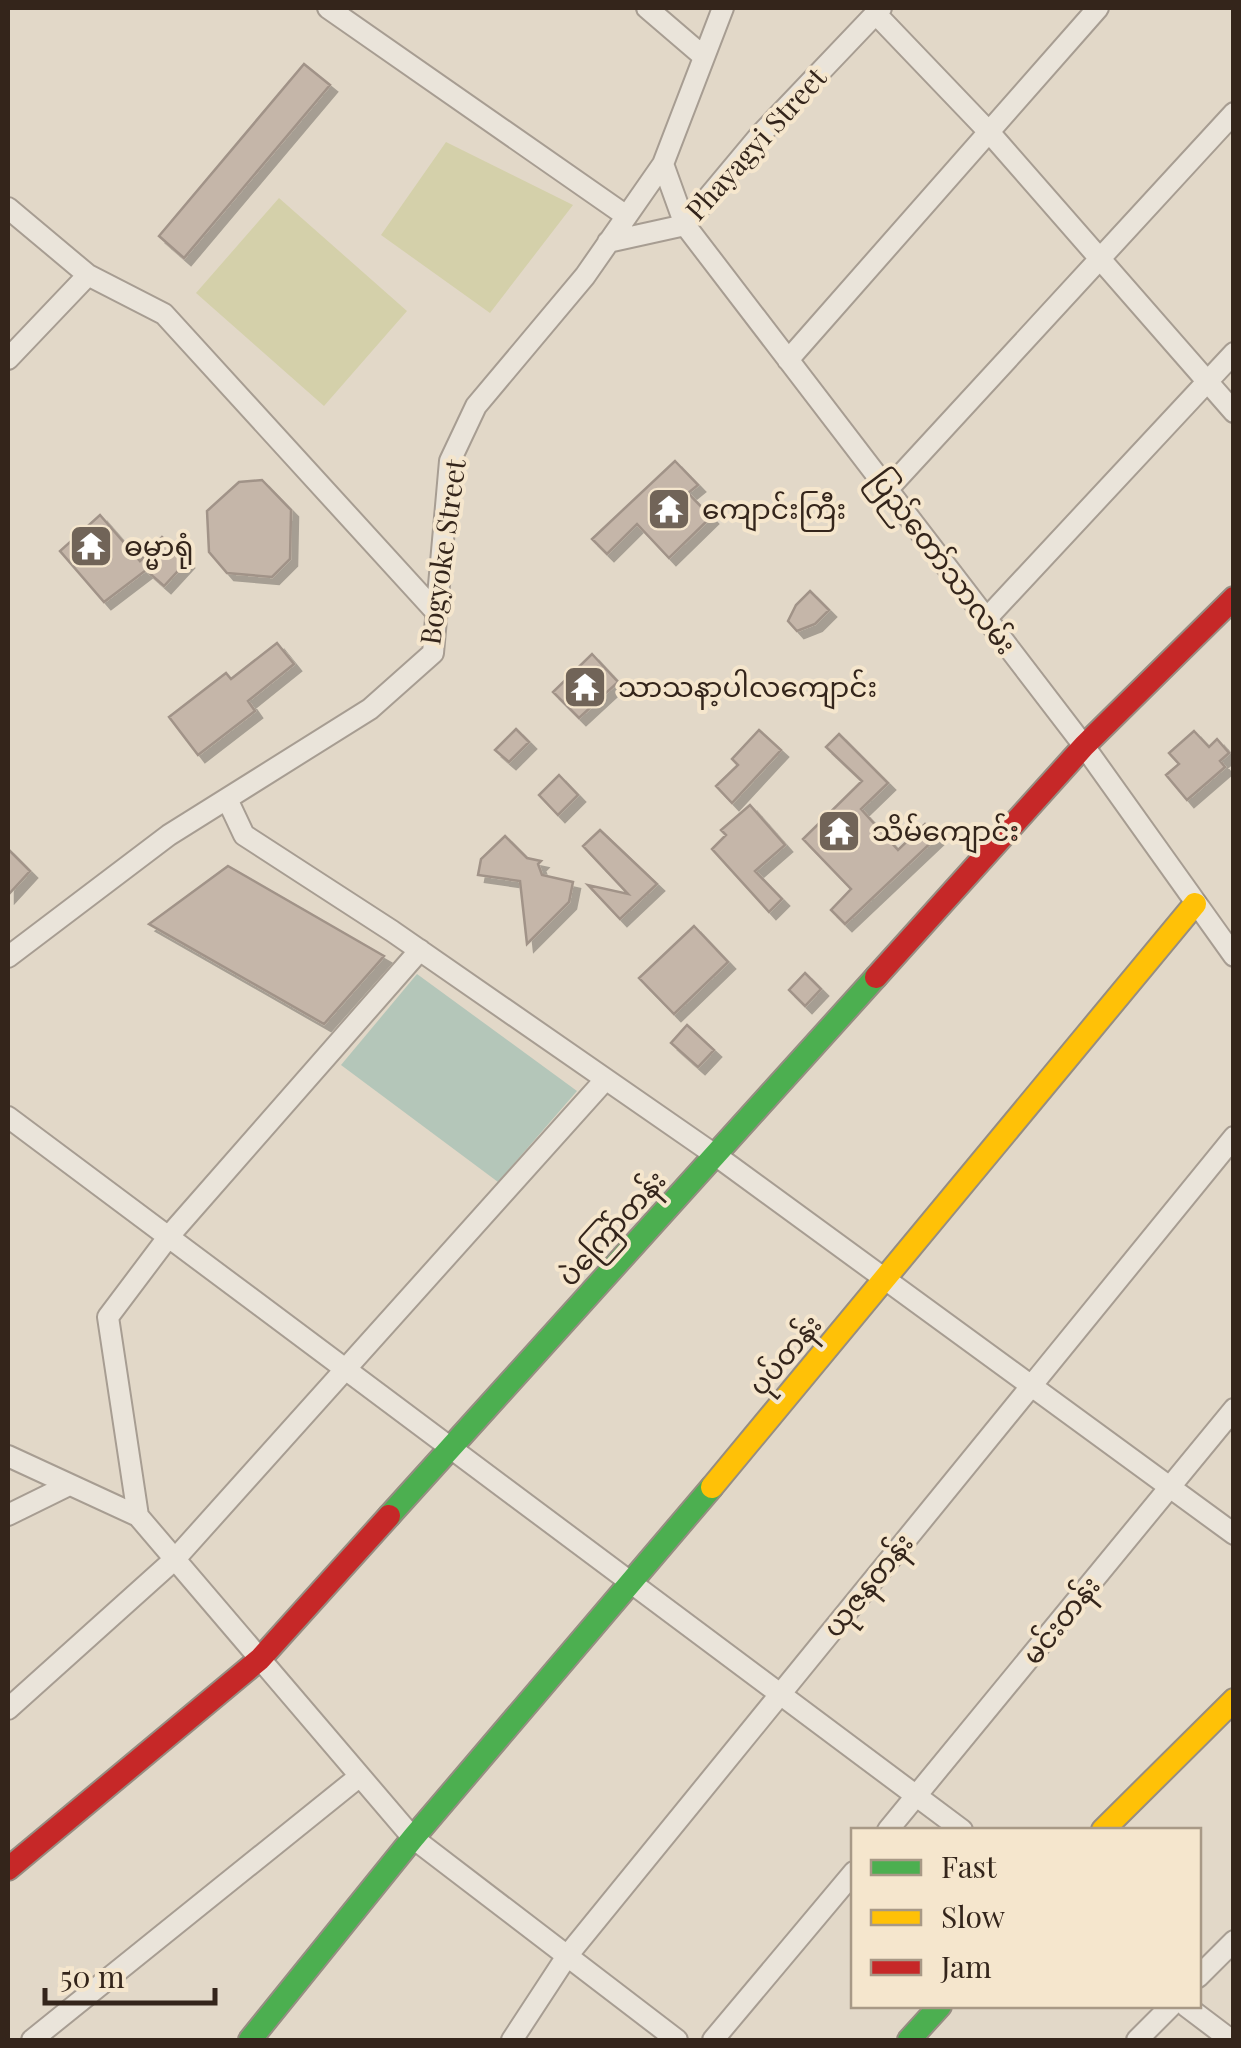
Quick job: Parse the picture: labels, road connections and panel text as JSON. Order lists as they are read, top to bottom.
{
  "streets": {
    "street": [
      "Phayagyi Street",
      "Bogyoke Street",
      "ပြည်တော်သာလမ်း",
      "ပဲကြော်တန်း",
      "ပုပ်တန်း",
      "ယုဇနတန်း",
      "မင်းတန်း"
    ]
  },
  "crossings": [
    ["Phayagyi Street", "Bogyoke Street"],
    ["Phayagyi Street", "ပြည်တော်သာလမ်း"],
    ["Bogyoke Street", "ပြည်တော်သာလမ်း"],
    ["ပြည်တော်သာလမ်း", "ပဲကြော်တန်း"],
    ["ပြည်တော်သာလမ်း", "ပုပ်တန်း"]
  ],
  "places": {
    "temple": [
      "ကျောင်းကြီး",
      "ဓမ္မာရုံ",
      "သာသနာ့ပါလကျောင်း",
      "သိမ်ကျောင်း"
    ]
  },
  "legend": ["Fast", "Slow", "Jam"],
  "scale_bar": "50 m"
}
